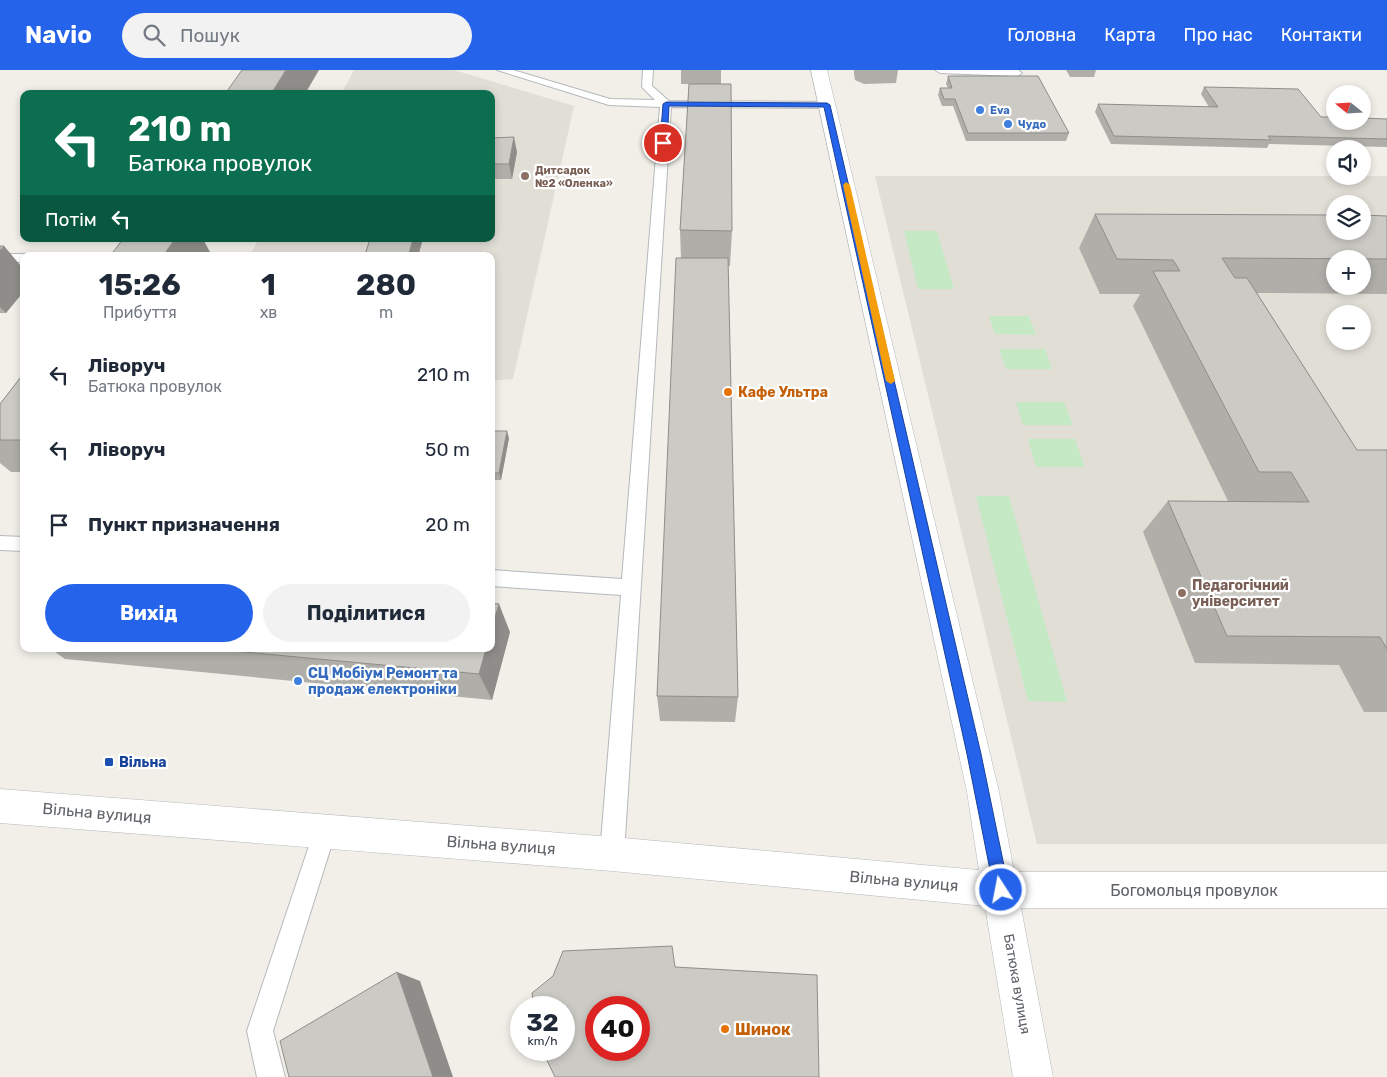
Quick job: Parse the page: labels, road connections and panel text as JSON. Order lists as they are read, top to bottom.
{
  "streets": {
    "street": ["Вільна вулиця", "Богомольця провулок", "Батюка вулиця"]
  },
  "crossings": [
    ["Вільна вулиця", "Богомольця провулок"],
    ["Вільна вулиця", "Батюка вулиця"],
    ["Богомольця провулок", "Батюка вулиця"]
  ],
  "places": {
    "other": [
      "Eva",
      "Чудо",
      "Дитсадок №2 «Оленка»",
      "Кафе Ультра",
      "Педагогічний університет",
      "СЦ Мобіум Ремонт та продаж електроніки",
      "Шинок"
    ],
    "transit": ["Вільна"]
  },
  "north": "left",
  "page": {
    "header": "Navio",
    "search": "Пошук",
    "nav": [
      "Головна",
      "Карта",
      "Про нас",
      "Контакти"
    ],
    "map_buttons": ["+", "−"],
    "turn": ["210 m", "Батюка провулок"],
    "then": "Потім",
    "eta": [
      "15:26",
      "Прибуття",
      "1",
      "хв",
      "280",
      "m"
    ],
    "list": [
      {
        "name": "Ліворуч",
        "note": "Батюка провулок",
        "value": "210 m"
      },
      {
        "name": "Ліворуч",
        "value": "50 m"
      },
      {
        "name": "Пункт призначення",
        "value": "20 m"
      }
    ],
    "buttons": ["Вихід", "Поділитися"],
    "speed": "32 km/h",
    "limit": "40"
  }
}
